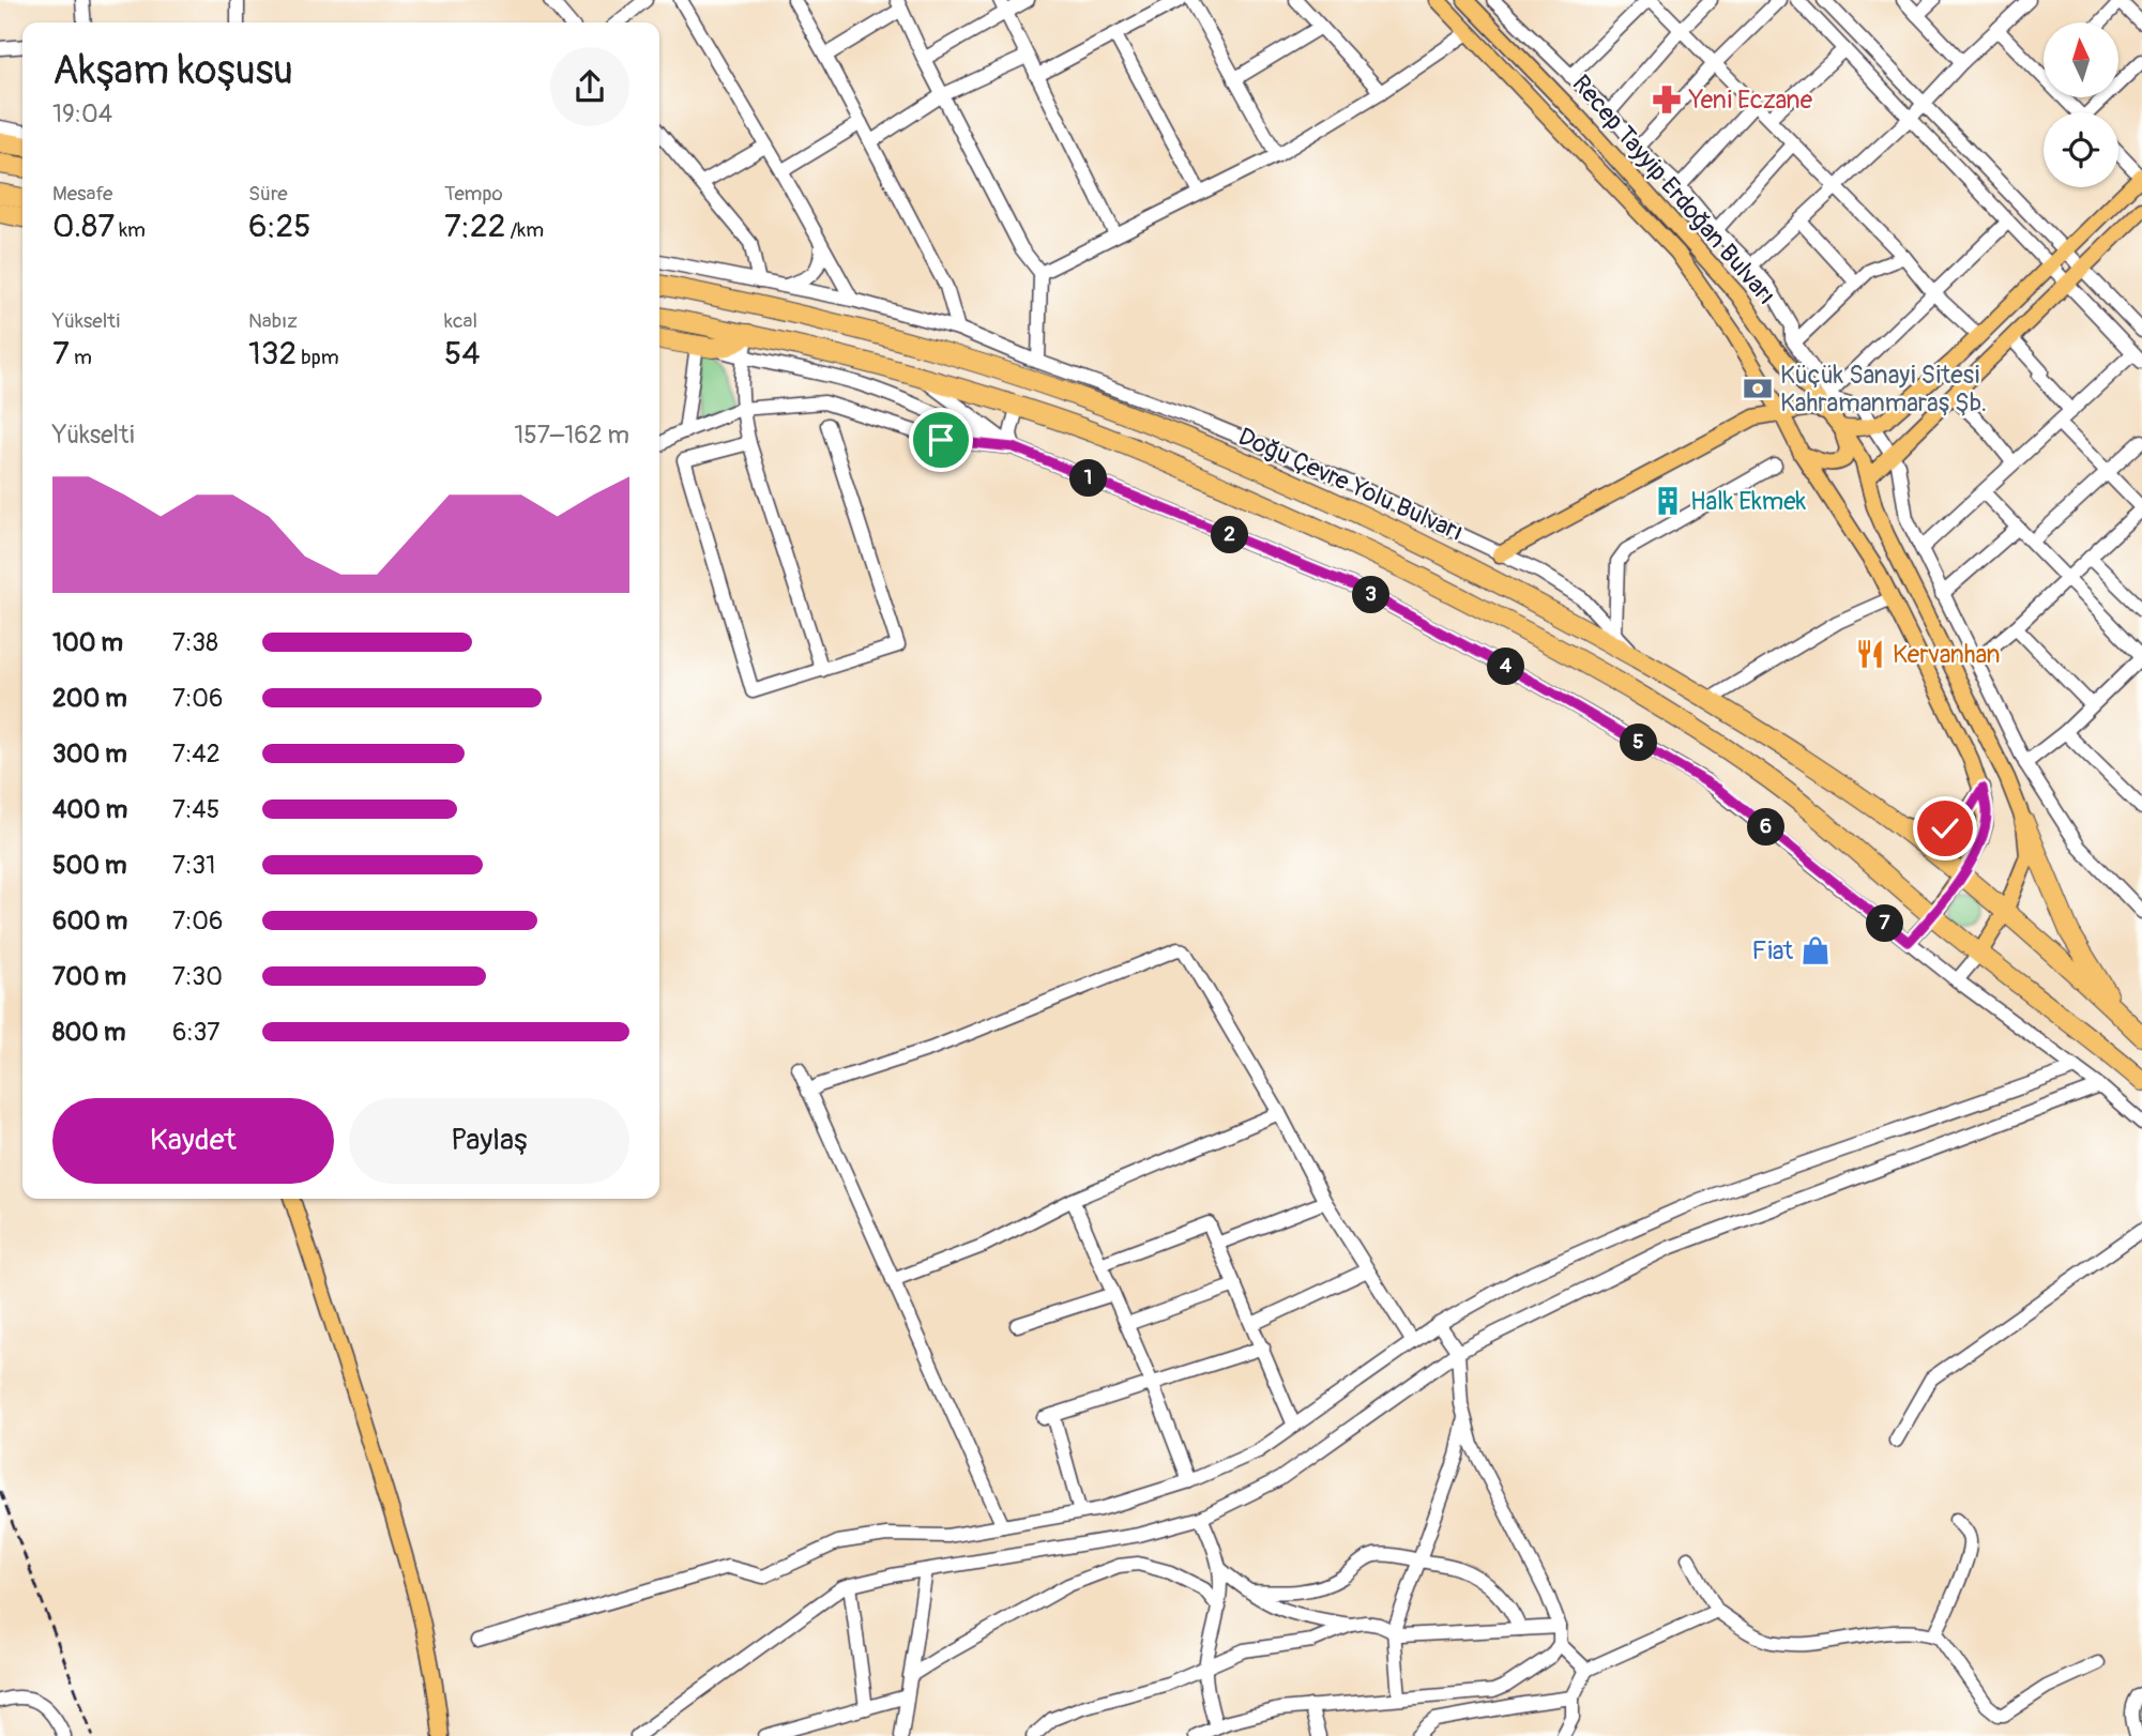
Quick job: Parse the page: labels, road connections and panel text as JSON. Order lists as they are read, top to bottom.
{
  "streets": {
    "highway": ["Doğu Çevre Yolu Bulvarı"],
    "main road": ["Recep Tayyip Erdoğan Bulvarı"]
  },
  "crossings": [
    ["Recep Tayyip Erdoğan Bulvarı", "Doğu Çevre Yolu Bulvarı"]
  ],
  "places": {
    "pharmacy": ["Yeni Eczane"],
    "bank": ["Küçük Sanayi Sitesi Kahramanmaraş Şb."],
    "building": ["Halk Ekmek"],
    "restaurant": ["Kervanhan"],
    "shop": ["Fiat"]
  },
  "north": "top",
  "page": {
    "heading": ["Akşam koşusu", "19:04"],
    "stats": [
      ["Mesafe", "0.87 km"],
      ["Süre", "6:25"],
      ["Tempo", "7:22 /km"],
      ["Yükselti", "7 m"],
      ["Nabız", "132 bpm"],
      ["kcal", "54"]
    ],
    "chart": ["Yükselti", "157–162 m"],
    "pins": [
      "1",
      "2",
      "3",
      "4",
      "5",
      "6",
      "7"
    ],
    "list": [
      {
        "name": "100 m",
        "note": "7:38"
      },
      {
        "name": "200 m",
        "note": "7:06"
      },
      {
        "name": "300 m",
        "note": "7:42"
      },
      {
        "name": "400 m",
        "note": "7:45"
      },
      {
        "name": "500 m",
        "note": "7:31"
      },
      {
        "name": "600 m",
        "note": "7:06"
      },
      {
        "name": "700 m",
        "note": "7:30"
      },
      {
        "name": "800 m",
        "note": "6:37"
      }
    ],
    "buttons": ["Kaydet", "Paylaş"]
  }
}
